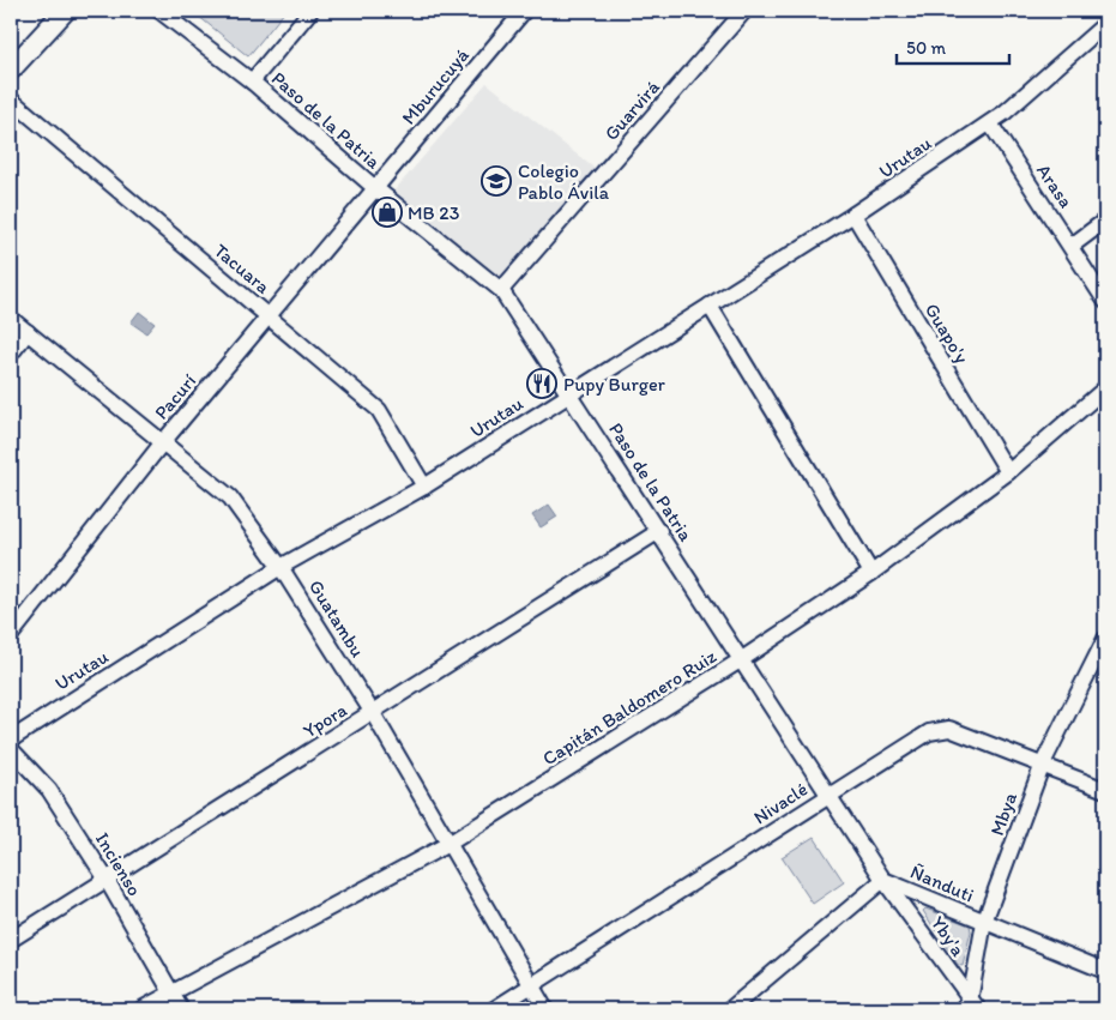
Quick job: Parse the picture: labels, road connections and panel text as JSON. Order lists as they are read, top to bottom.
{
  "streets": {
    "street": [
      "Mburucuyá",
      "Guarvirá",
      "Paso de la Patria",
      "Urutau",
      "Arasa",
      "Tacuara",
      "Guapo'y",
      "Pacurí",
      "Guatambu",
      "Capitán Baldomero Ruiz",
      "Ypora",
      "Nivaclé",
      "Mbya",
      "Incienso",
      "Ñanduti",
      "Yby'a"
    ]
  },
  "crossings": [
    ["Mburucuyá", "Paso de la Patria"],
    ["Mburucuyá", "Pacurí"],
    ["Guarvirá", "Paso de la Patria"],
    ["Paso de la Patria", "Urutau"],
    ["Paso de la Patria", "Pacurí"],
    ["Paso de la Patria", "Capitán Baldomero Ruiz"],
    ["Paso de la Patria", "Ypora"],
    ["Paso de la Patria", "Nivaclé"],
    ["Paso de la Patria", "Yby'a"],
    ["Urutau", "Arasa"],
    ["Urutau", "Tacuara"],
    ["Urutau", "Guapo'y"],
    ["Urutau", "Guatambu"],
    ["Tacuara", "Pacurí"],
    ["Guapo'y", "Capitán Baldomero Ruiz"],
    ["Pacurí", "Guatambu"],
    ["Guatambu", "Capitán Baldomero Ruiz"],
    ["Guatambu", "Ypora"],
    ["Guatambu", "Nivaclé"],
    ["Capitán Baldomero Ruiz", "Incienso"],
    ["Ypora", "Incienso"],
    ["Nivaclé", "Mbya"],
    ["Nivaclé", "Yby'a"],
    ["Mbya", "Ñanduti"],
    ["Mbya", "Yby'a"],
    ["Ñanduti", "Yby'a"]
  ],
  "places": {
    "school or university": ["Colegio Pablo Ávila"],
    "shop": ["MB 23"],
    "restaurant": ["Pupy Burger"]
  },
  "scale_bar": "50 m"
}
